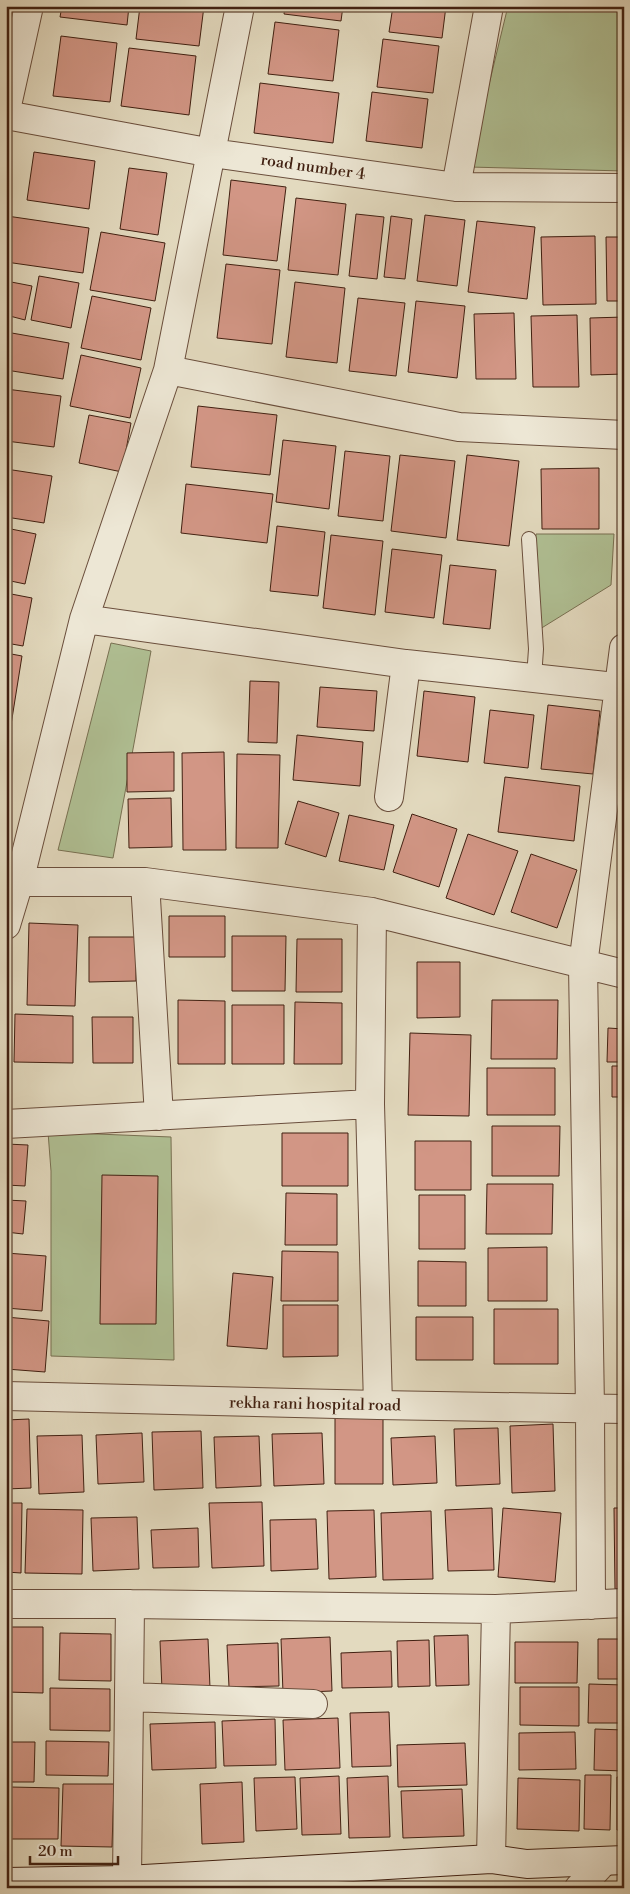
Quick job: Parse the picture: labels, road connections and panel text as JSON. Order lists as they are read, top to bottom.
{
  "streets": {
    "street": ["road number 4", "rekha rani hospital road"]
  },
  "scale_bar": "20 m"
}
